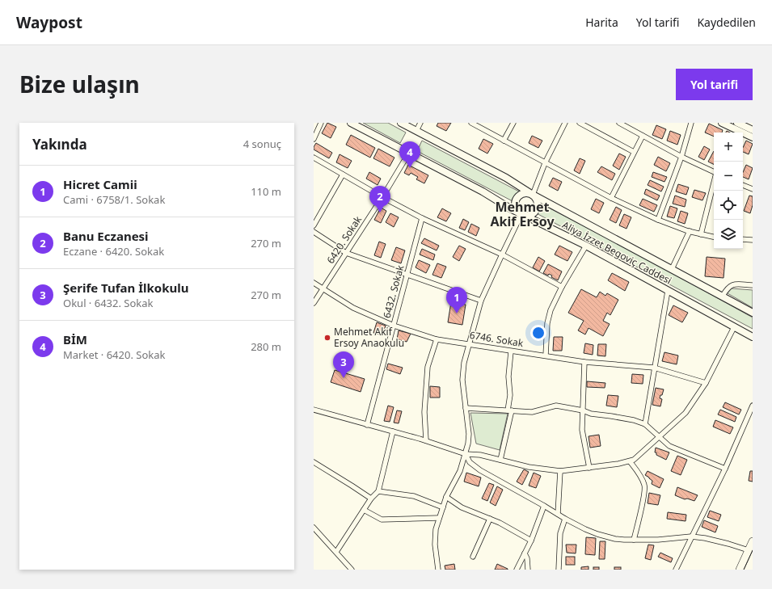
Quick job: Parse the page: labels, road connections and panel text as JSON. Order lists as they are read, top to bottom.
{
  "streets": {
    "main road": ["Aliya İzzet Begoviç Caddesi"],
    "street": ["6420. Sokak", "6432. Sokak", "6746. Sokak"]
  },
  "crossings": [
    ["6420. Sokak", "Aliya İzzet Begoviç Caddesi"],
    ["6420. Sokak", "6746. Sokak"],
    ["6432. Sokak", "6746. Sokak"]
  ],
  "districts": ["Mehmet Akif Ersoy"],
  "places": ["Mehmet Akif Ersoy Anaokulu"],
  "page": {
    "header": "Waypost",
    "nav": ["Harita", "Yol tarifi", "Kaydedilen"],
    "title": "Bize ulaşın",
    "buttons": "Yol tarifi",
    "heading": ["Yakında", "4 sonuç"],
    "map_buttons": ["+", "−"],
    "pins": [
      "4",
      "2",
      "1",
      "3"
    ],
    "list": [
      {
        "mark": "1",
        "name": "Hicret Camii",
        "note": "Cami · 6758/1. Sokak",
        "value": "110 m"
      },
      {
        "mark": "2",
        "name": "Banu Eczanesi",
        "note": "Eczane · 6420. Sokak",
        "value": "270 m"
      },
      {
        "mark": "3",
        "name": "Şerife Tufan İlkokulu",
        "note": "Okul · 6432. Sokak",
        "value": "270 m"
      },
      {
        "mark": "4",
        "name": "BİM",
        "note": "Market · 6420. Sokak",
        "value": "280 m"
      }
    ]
  }
}
